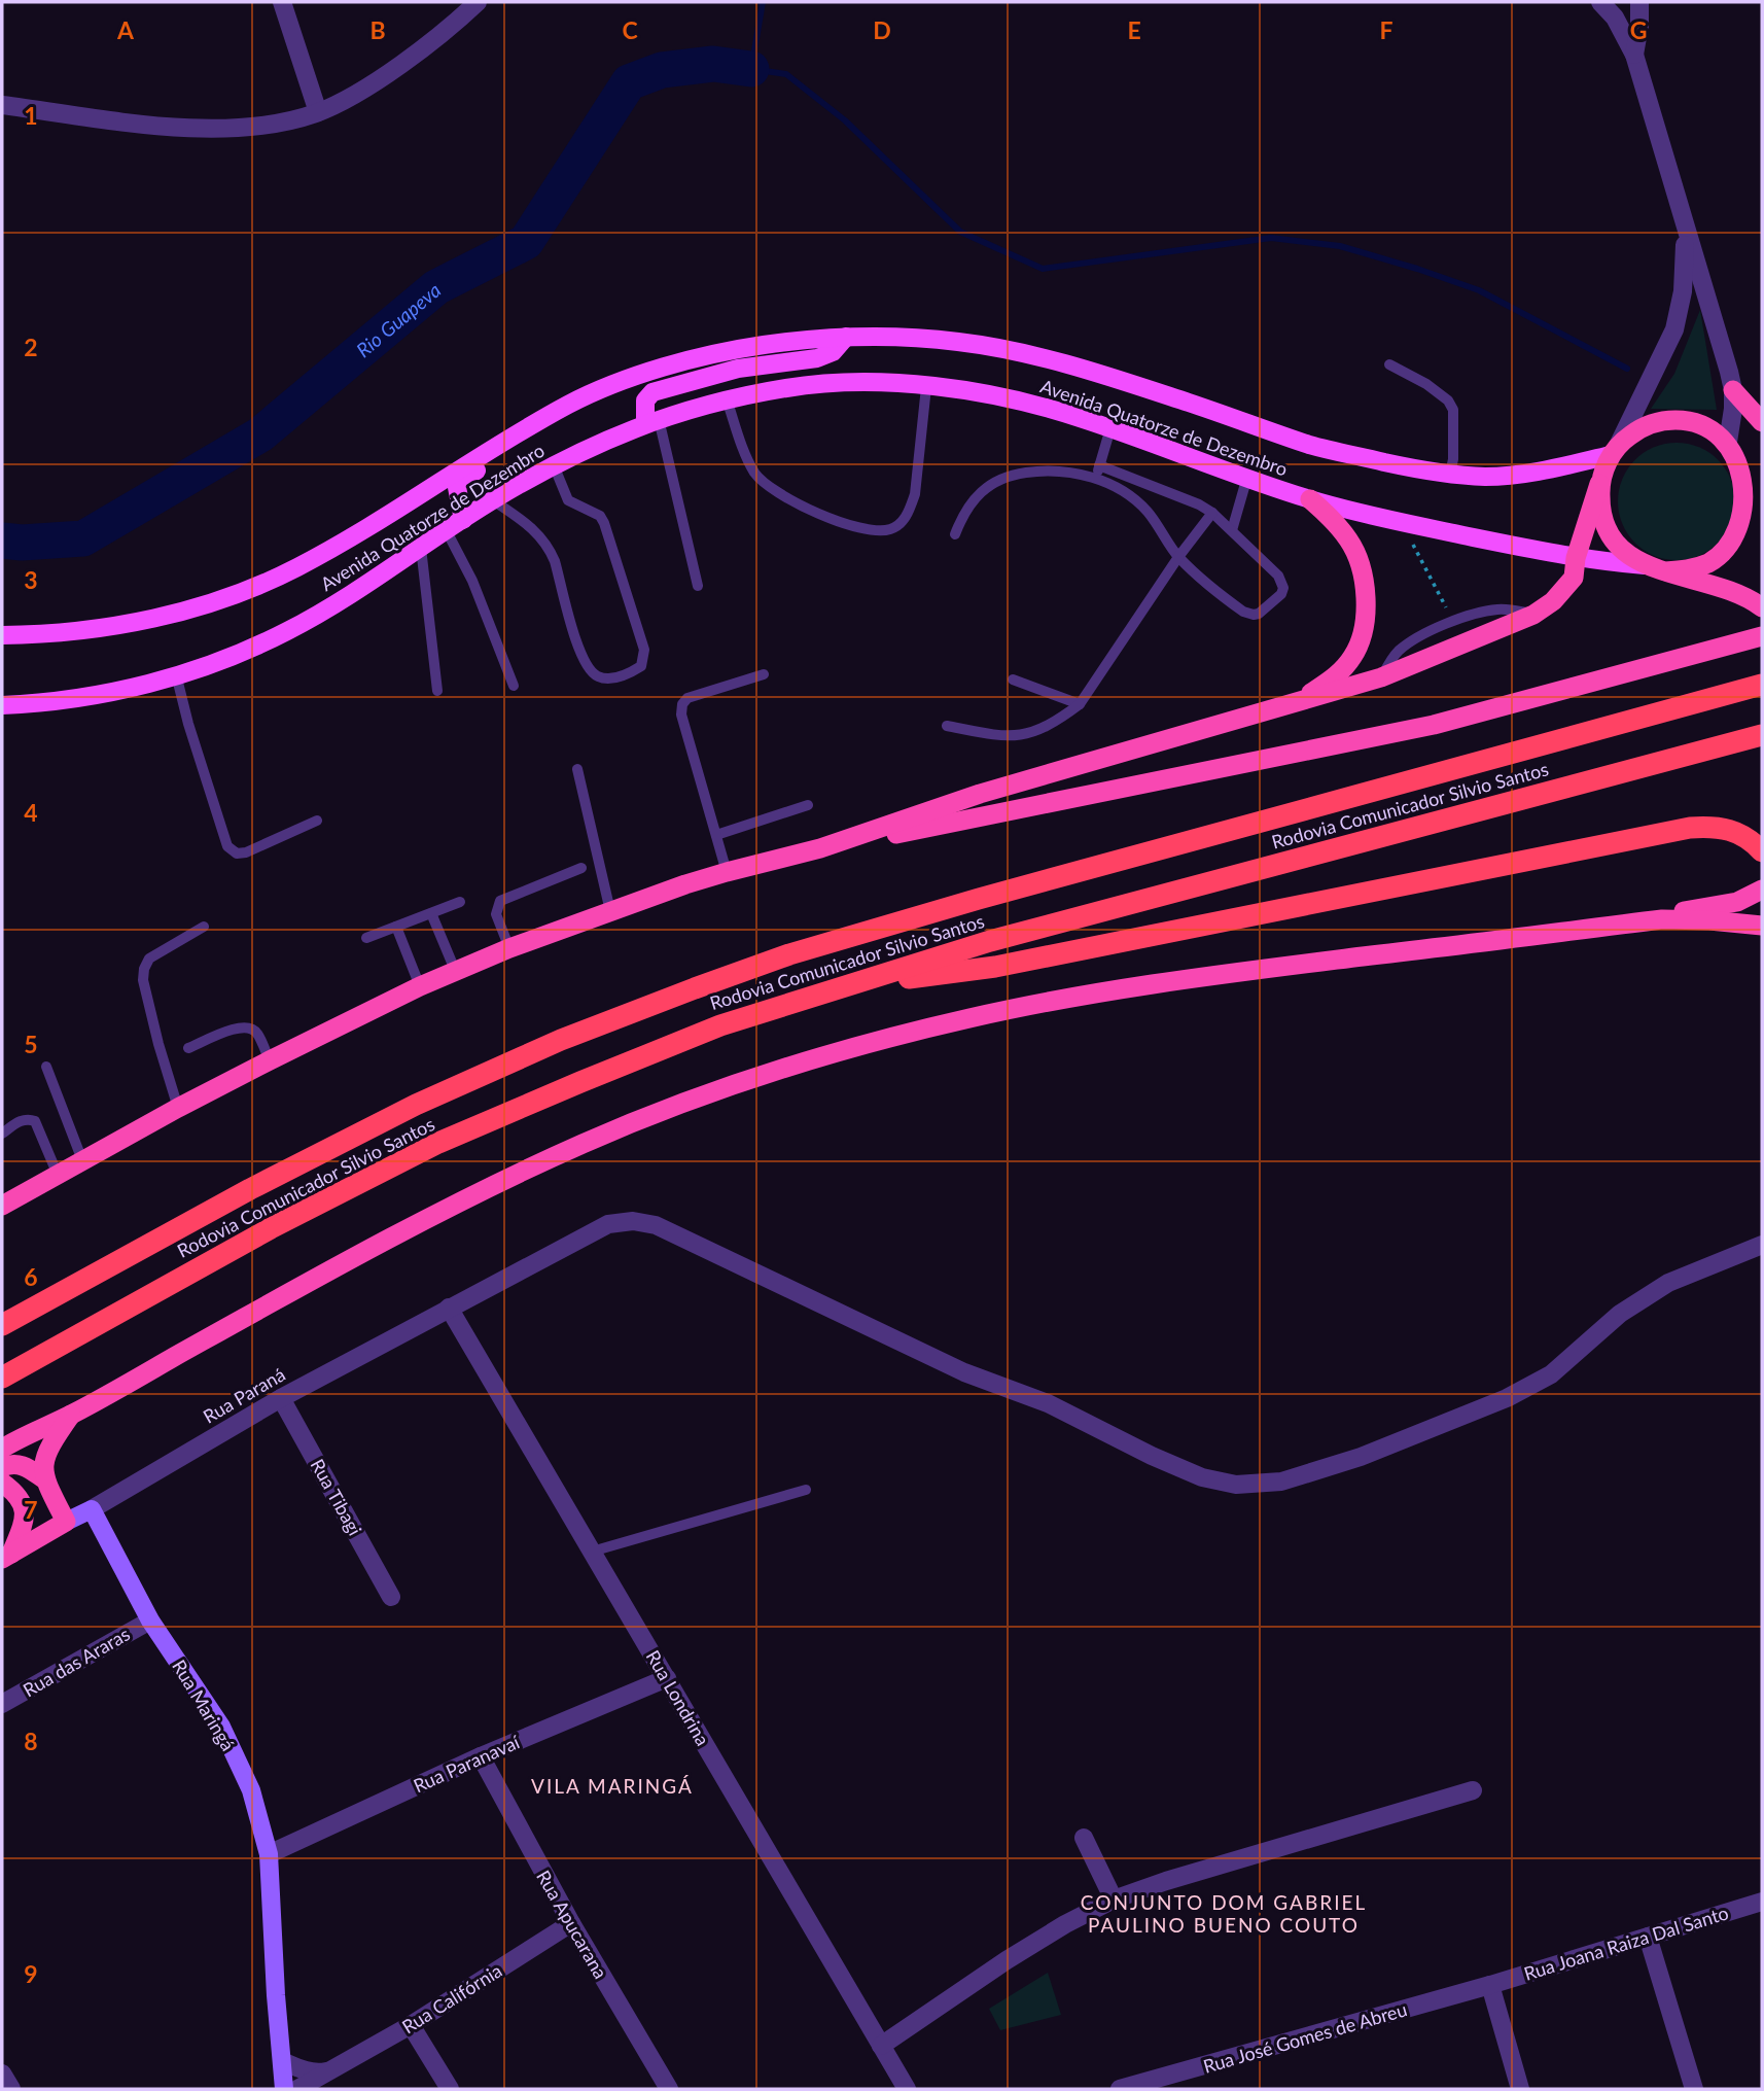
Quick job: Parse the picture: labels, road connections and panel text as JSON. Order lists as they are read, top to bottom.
{
  "streets": {
    "highway": ["Rodovia Comunicador Silvio Santos", "Rua Paraná"],
    "main road": ["Avenida Quatorze de Dezembro", "Rua Maringá"],
    "street": [
      "Rua Tibagi",
      "Rua das Araras",
      "Rua Londrina",
      "Rua Paranavaí",
      "Rua Apucarana",
      "Rua Joana Raiza Dal Santo",
      "Rua Califórnia",
      "Rua José Gomes de Abreu"
    ]
  },
  "crossings": [
    ["Rua Paraná", "Rua Tibagi"],
    ["Rua Paraná", "Rua Londrina"],
    ["Rua Paraná", "Rua Maringá"],
    ["Rua das Araras", "Rua Maringá"],
    ["Rua Londrina", "Rua Paranavaí"],
    ["Rua Maringá", "Rua Paranavaí"],
    ["Rua Paranavaí", "Rua Apucarana"],
    ["Rua Apucarana", "Rua Califórnia"],
    ["Rua Joana Raiza Dal Santo", "Rua José Gomes de Abreu"]
  ],
  "districts": ["VILA MARINGÁ", "CONJUNTO DOM GABRIEL PAULINO BUENO COUTO"],
  "water": ["Rio Guapeva"],
  "grid": {
    "columns": [
      "A",
      "B",
      "C",
      "D",
      "E",
      "F",
      "G"
    ],
    "rows": [
      "1",
      "2",
      "3",
      "4",
      "5",
      "6",
      "7",
      "8",
      "9"
    ]
  }
}
